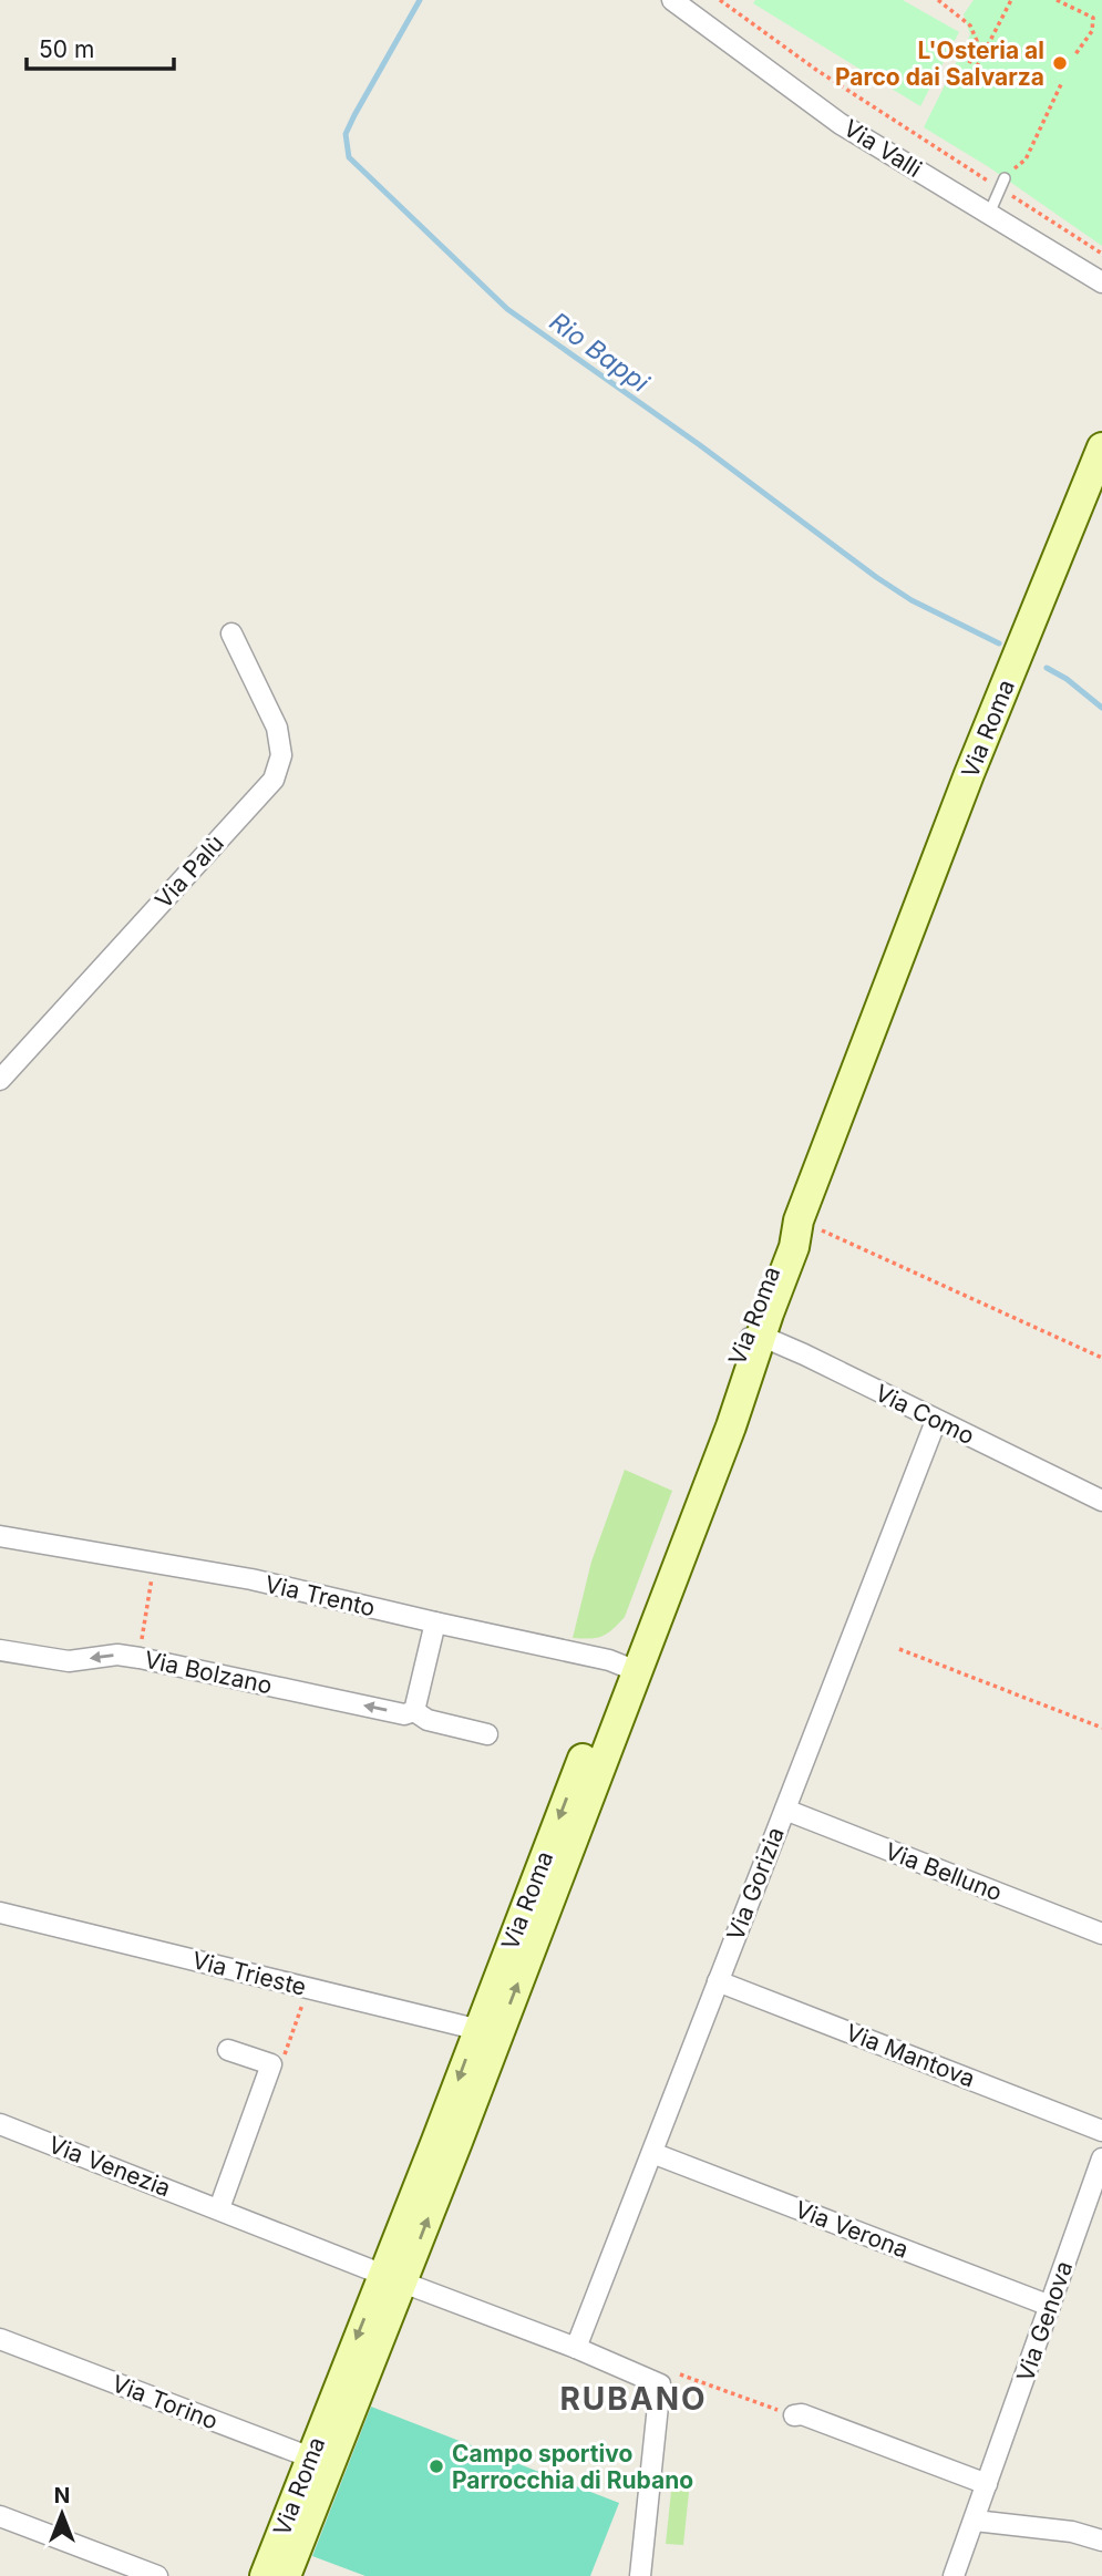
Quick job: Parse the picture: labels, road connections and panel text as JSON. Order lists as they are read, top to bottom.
{
  "streets": {
    "street": [
      "Via Valli",
      "Via Roma",
      "Via Palù",
      "Via Como",
      "Via Trento",
      "Via Bolzano",
      "Via Belluno",
      "Via Gorizia",
      "Via Trieste",
      "Via Mantova",
      "Via Venezia",
      "Via Verona",
      "Via Genova",
      "Via Torino"
    ]
  },
  "crossings": [
    ["Via Roma", "Via Como"],
    ["Via Roma", "Via Trento"],
    ["Via Roma", "Via Trieste"],
    ["Via Roma", "Via Venezia"],
    ["Via Roma", "Via Torino"],
    ["Via Como", "Via Gorizia"],
    ["Via Belluno", "Via Gorizia"],
    ["Via Gorizia", "Via Mantova"],
    ["Via Gorizia", "Via Venezia"],
    ["Via Gorizia", "Via Verona"],
    ["Via Verona", "Via Genova"]
  ],
  "one_way": ["Via Bolzano"],
  "districts": ["RUBANO"],
  "water": ["Rio Bappi"],
  "places": ["L'Osteria al Parco dai Salvarza", "Campo sportivo Parrocchia di Rubano"],
  "scale_bar": "50 m",
  "north": "top"
}
